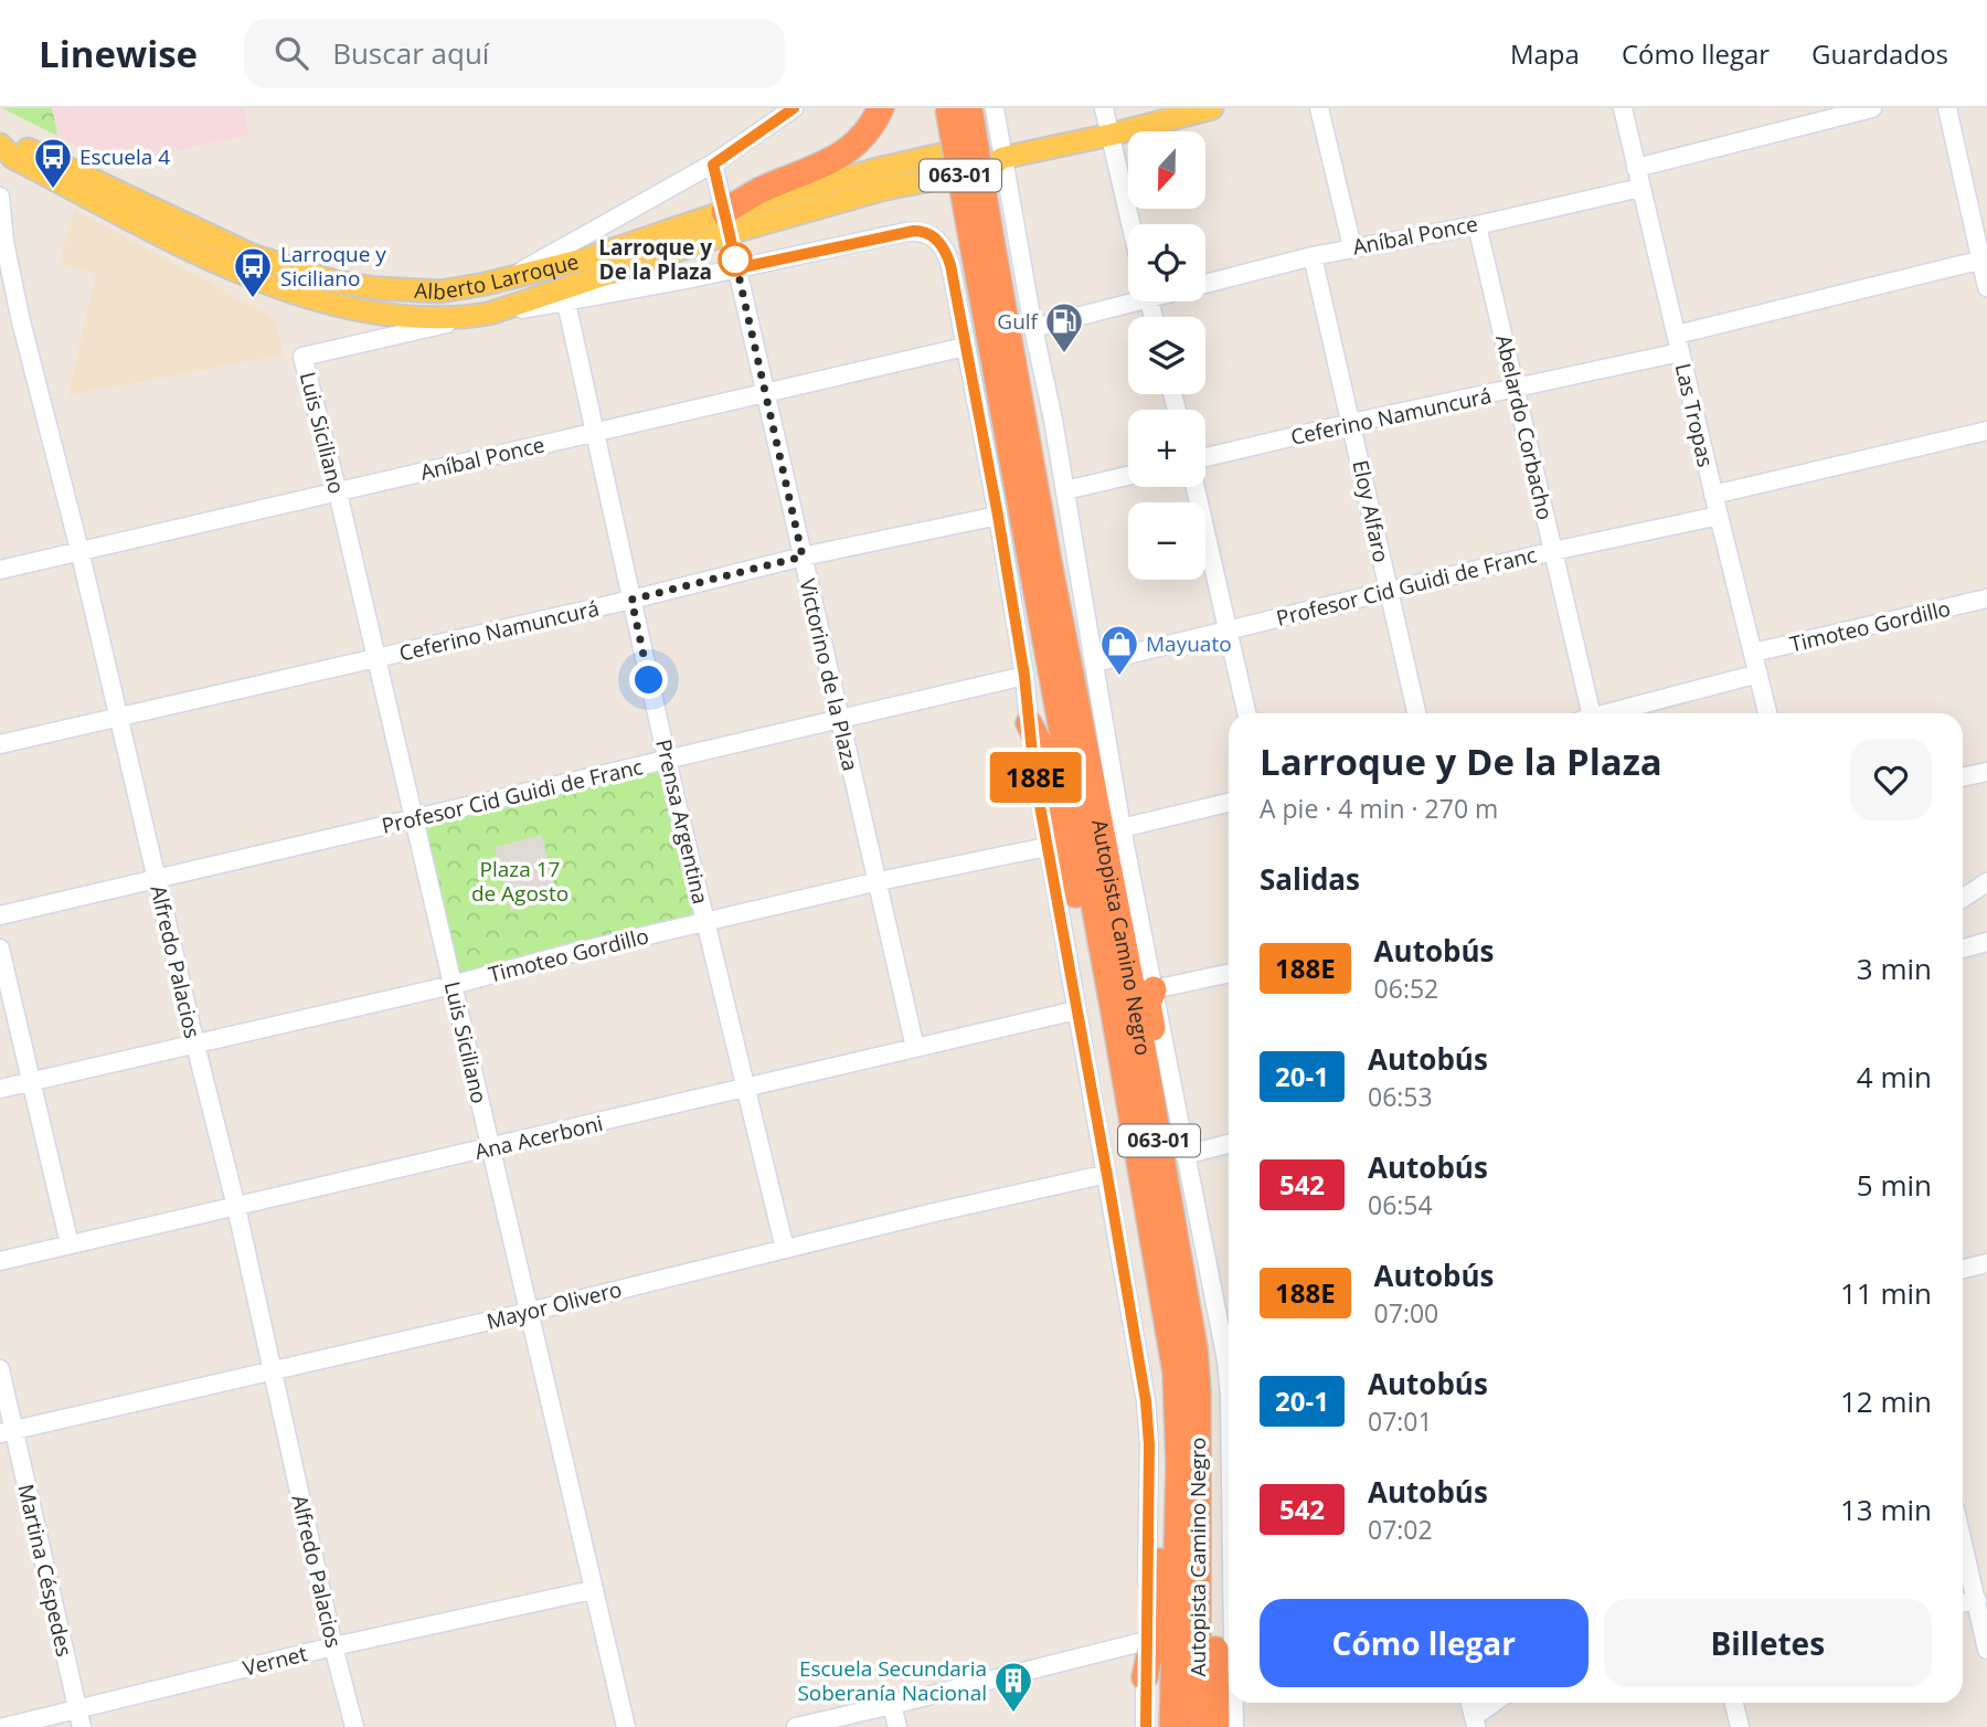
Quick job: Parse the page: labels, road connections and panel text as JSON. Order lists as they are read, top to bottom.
{
  "streets": {
    "highway": ["063-01", "Autopista Camino Negro"],
    "main road": ["Alberto Larroque"],
    "street": [
      "Aníbal Ponce",
      "Las Tropas",
      "Ceferino Namuncurá",
      "Abelardo Corbacho",
      "Luis Siciliano",
      "Eloy Alfaro",
      "Profesor Cid Guidi de Franc",
      "Timoteo Gordillo",
      "Victorino de la Plaza",
      "Prensa Argentina",
      "Alfredo Palacios",
      "Ana Acerboni",
      "Mayor Olivero",
      "Martina Céspedes",
      "Vernet"
    ]
  },
  "crossings": [
    ["Aníbal Ponce", "Las Tropas"],
    ["Aníbal Ponce", "Abelardo Corbacho"],
    ["Aníbal Ponce", "Luis Siciliano"],
    ["Aníbal Ponce", "Eloy Alfaro"],
    ["Aníbal Ponce", "Victorino de la Plaza"],
    ["Aníbal Ponce", "Prensa Argentina"],
    ["Aníbal Ponce", "Alfredo Palacios"],
    ["Alberto Larroque", "Luis Siciliano"],
    ["Alberto Larroque", "Victorino de la Plaza"],
    ["Las Tropas", "Ceferino Namuncurá"],
    ["Las Tropas", "Profesor Cid Guidi de Franc"],
    ["Las Tropas", "Timoteo Gordillo"],
    ["Ceferino Namuncurá", "Abelardo Corbacho"],
    ["Ceferino Namuncurá", "Luis Siciliano"],
    ["Ceferino Namuncurá", "Eloy Alfaro"],
    ["Ceferino Namuncurá", "Victorino de la Plaza"],
    ["Ceferino Namuncurá", "Prensa Argentina"],
    ["Ceferino Namuncurá", "Alfredo Palacios"],
    ["Abelardo Corbacho", "Profesor Cid Guidi de Franc"],
    ["Luis Siciliano", "Profesor Cid Guidi de Franc"],
    ["Luis Siciliano", "Timoteo Gordillo"],
    ["Luis Siciliano", "Ana Acerboni"],
    ["Luis Siciliano", "Mayor Olivero"],
    ["Luis Siciliano", "Vernet"],
    ["Eloy Alfaro", "Profesor Cid Guidi de Franc"],
    ["Profesor Cid Guidi de Franc", "Victorino de la Plaza"],
    ["Profesor Cid Guidi de Franc", "Prensa Argentina"],
    ["Profesor Cid Guidi de Franc", "Alfredo Palacios"],
    ["Timoteo Gordillo", "Victorino de la Plaza"],
    ["Timoteo Gordillo", "Prensa Argentina"],
    ["Timoteo Gordillo", "Alfredo Palacios"],
    ["Victorino de la Plaza", "Ana Acerboni"],
    ["Prensa Argentina", "Ana Acerboni"],
    ["Prensa Argentina", "Mayor Olivero"],
    ["Alfredo Palacios", "Ana Acerboni"],
    ["Alfredo Palacios", "Mayor Olivero"],
    ["Alfredo Palacios", "Vernet"],
    ["Mayor Olivero", "Martina Céspedes"],
    ["Martina Céspedes", "Vernet"]
  ],
  "parks": ["Plaza 17 de Agosto"],
  "places": {
    "bus stop": ["Escuela 4", "Larroque y Siciliano"],
    "other": ["Larroque y De la Plaza"],
    "fuel station": ["Gulf"],
    "shop": ["Mayuato"],
    "building": ["Escuela Secundaria Soberanía Nacional"]
  },
  "lines": ["bus line 188E"],
  "north": "bottom",
  "page": {
    "header": "Linewise",
    "search": "Buscar aquí",
    "nav": ["Mapa", "Cómo llegar", "Guardados"],
    "on_map": "188E",
    "map_buttons": ["+", "−"],
    "heading": [
      ["Larroque y De la Plaza", "A pie · 4 min · 270 m"],
      "Salidas"
    ],
    "list": [
      {
        "mark": "188E",
        "name": "Autobús",
        "note": "06:52",
        "value": "3 min"
      },
      {
        "mark": "20-1",
        "name": "Autobús",
        "note": "06:53",
        "value": "4 min"
      },
      {
        "mark": "542",
        "name": "Autobús",
        "note": "06:54",
        "value": "5 min"
      },
      {
        "mark": "188E",
        "name": "Autobús",
        "note": "07:00",
        "value": "11 min"
      },
      {
        "mark": "20-1",
        "name": "Autobús",
        "note": "07:01",
        "value": "12 min"
      },
      {
        "mark": "542",
        "name": "Autobús",
        "note": "07:02",
        "value": "13 min"
      }
    ],
    "buttons": ["Cómo llegar", "Billetes"]
  }
}
